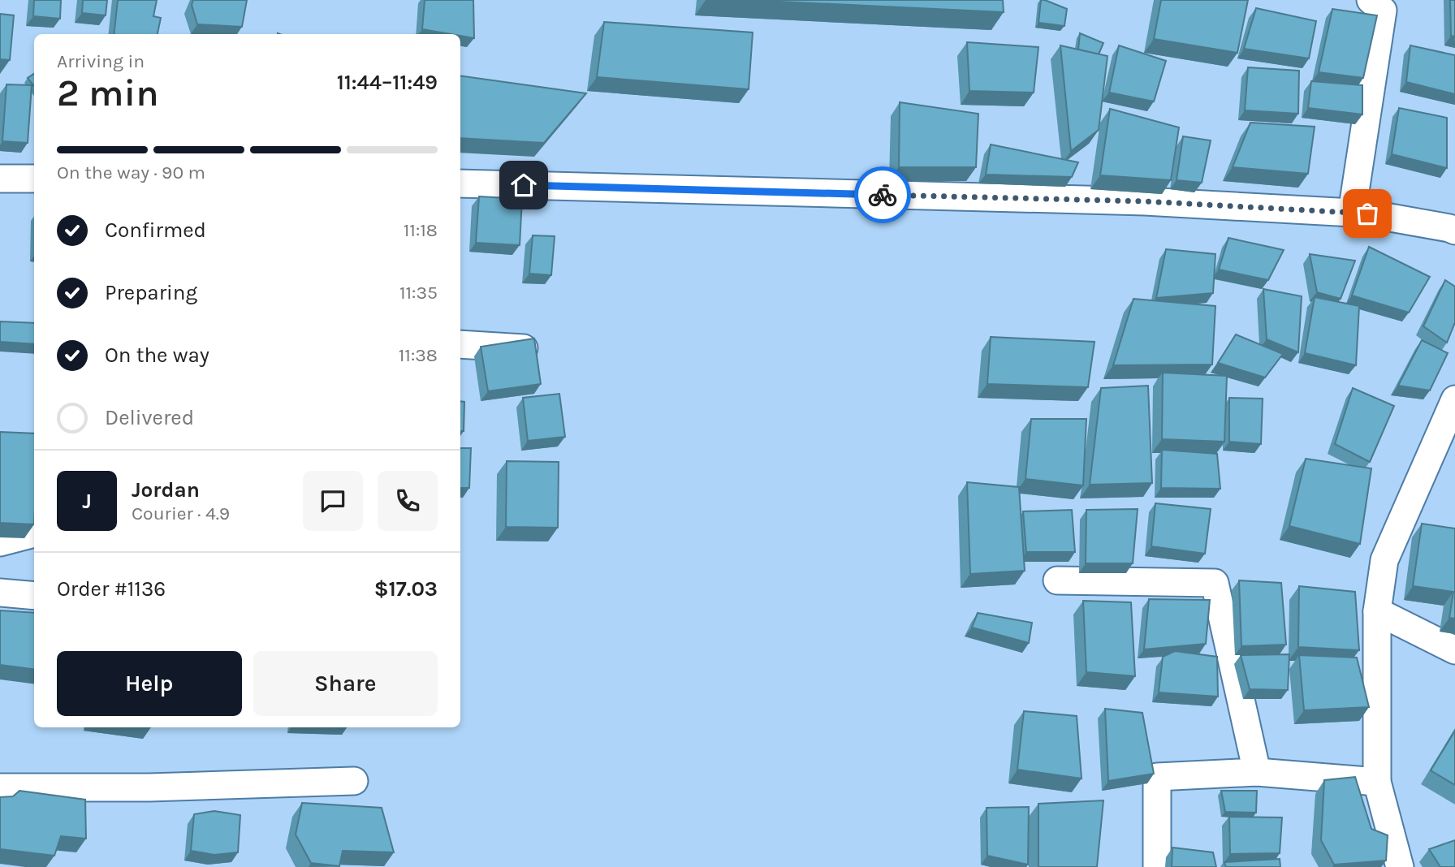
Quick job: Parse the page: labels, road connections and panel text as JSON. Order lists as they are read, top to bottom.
{
  "page": {
    "heading": ["2 min", "Arriving in", "11:44–11:49"],
    "panel": [
      "Jordan",
      "Courier · 4.9",
      "Order #1136",
      "$17.03"
    ],
    "bar": "On the way · 90 m",
    "list": [
      ["Confirmed", "11:18"],
      ["Preparing", "11:35"],
      ["On the way", "11:38"],
      "Delivered"
    ],
    "round": "J",
    "buttons": ["Help", "Share"]
  }
}
